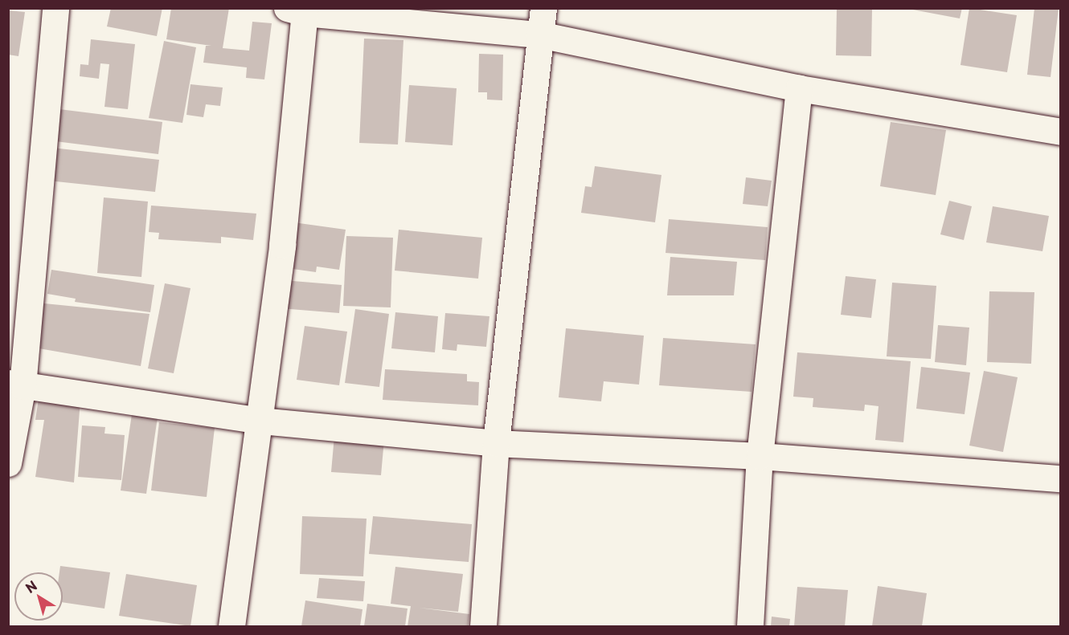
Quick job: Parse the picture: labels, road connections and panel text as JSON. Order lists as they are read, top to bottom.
{
  "north": "top left"
}
